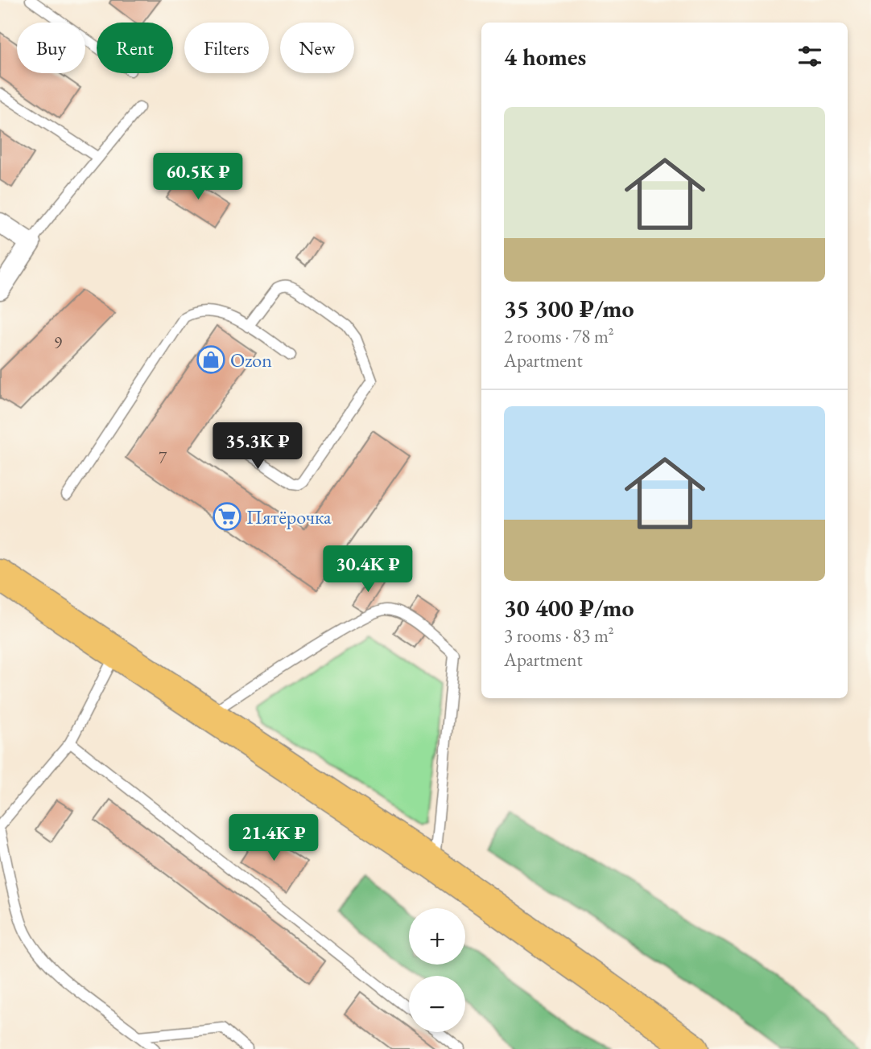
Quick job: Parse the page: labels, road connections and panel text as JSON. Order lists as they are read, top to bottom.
{
  "places": {
    "shop": ["Ozon"],
    "supermarket": ["Пятёрочка"]
  },
  "house_numbers": ["9", "7"],
  "page": {
    "chip": [
      "Buy",
      "Rent",
      "Filters",
      "New"
    ],
    "heading": "4 homes",
    "list": [
      {
        "name": "35 300 ₽/mo",
        "note": "2 rooms · 78 m² · Apartment"
      },
      {
        "name": "30 400 ₽/mo",
        "note": "3 rooms · 83 m² · Apartment"
      }
    ],
    "price": [
      "60.5K ₽",
      "35.3K ₽",
      "30.4K ₽",
      "21.4K ₽"
    ],
    "map_buttons": ["+", "−"]
  }
}
